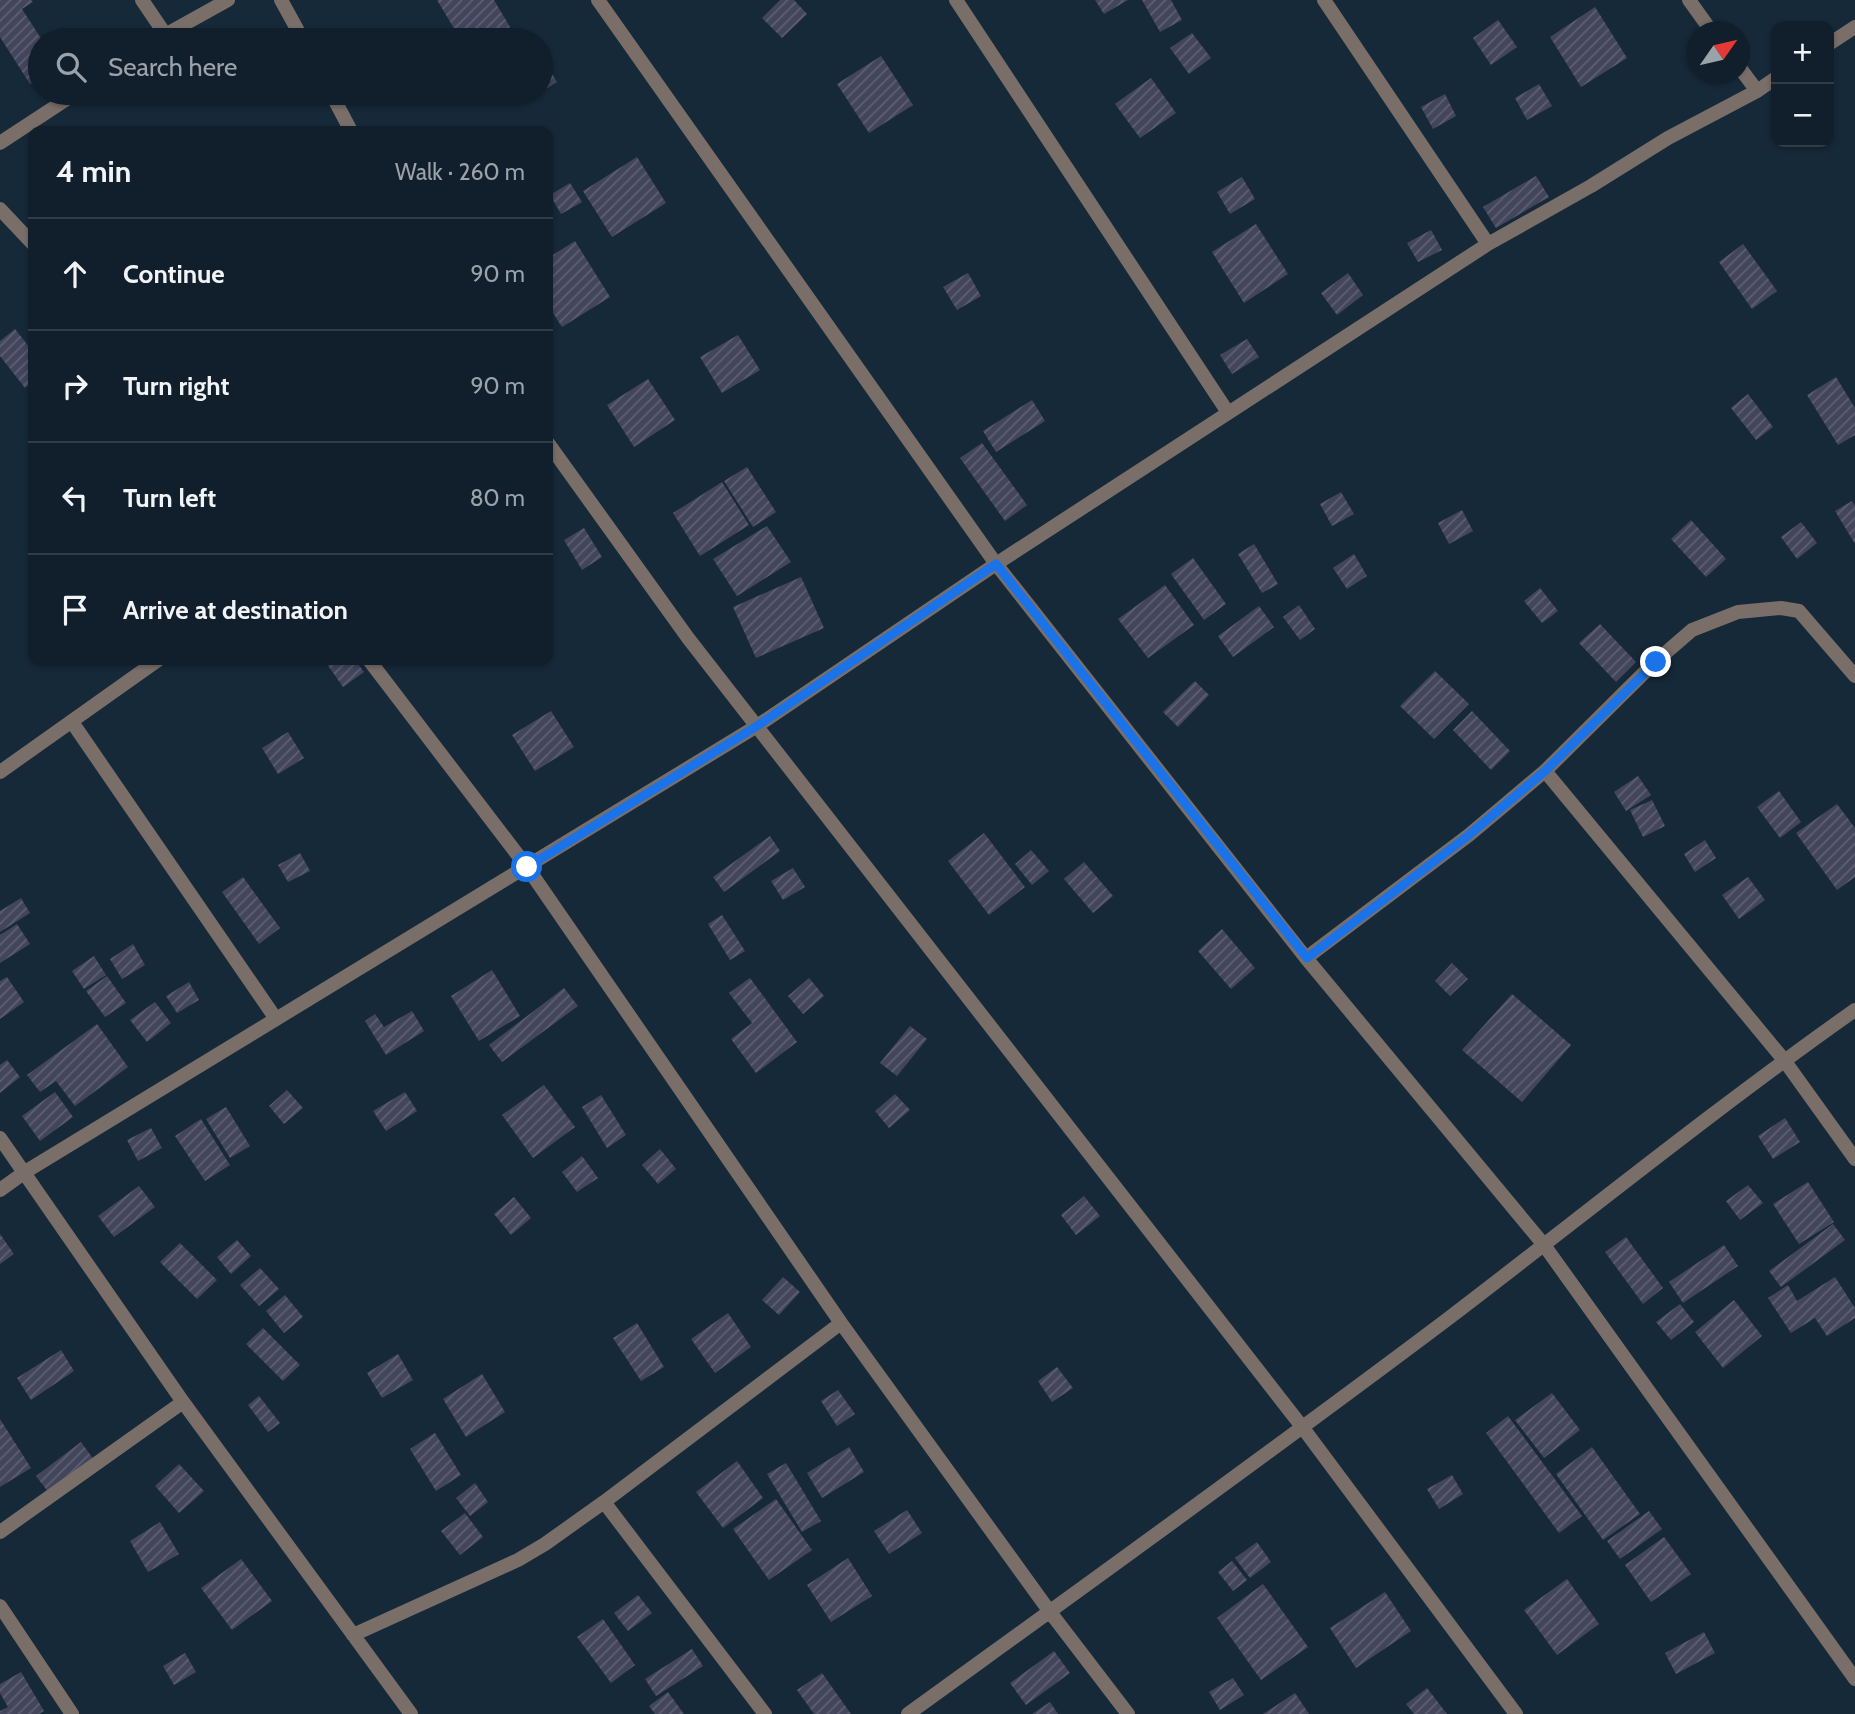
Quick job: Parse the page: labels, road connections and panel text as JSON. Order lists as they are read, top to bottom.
{
  "north": "top right",
  "page": {
    "map_buttons": ["+", "−"],
    "search": "Search here",
    "heading": ["4 min", "Walk · 260 m"],
    "list": [
      ["Continue", "90 m"],
      ["Turn right", "90 m"],
      ["Turn left", "80 m"],
      "Arrive at destination"
    ]
  }
}
